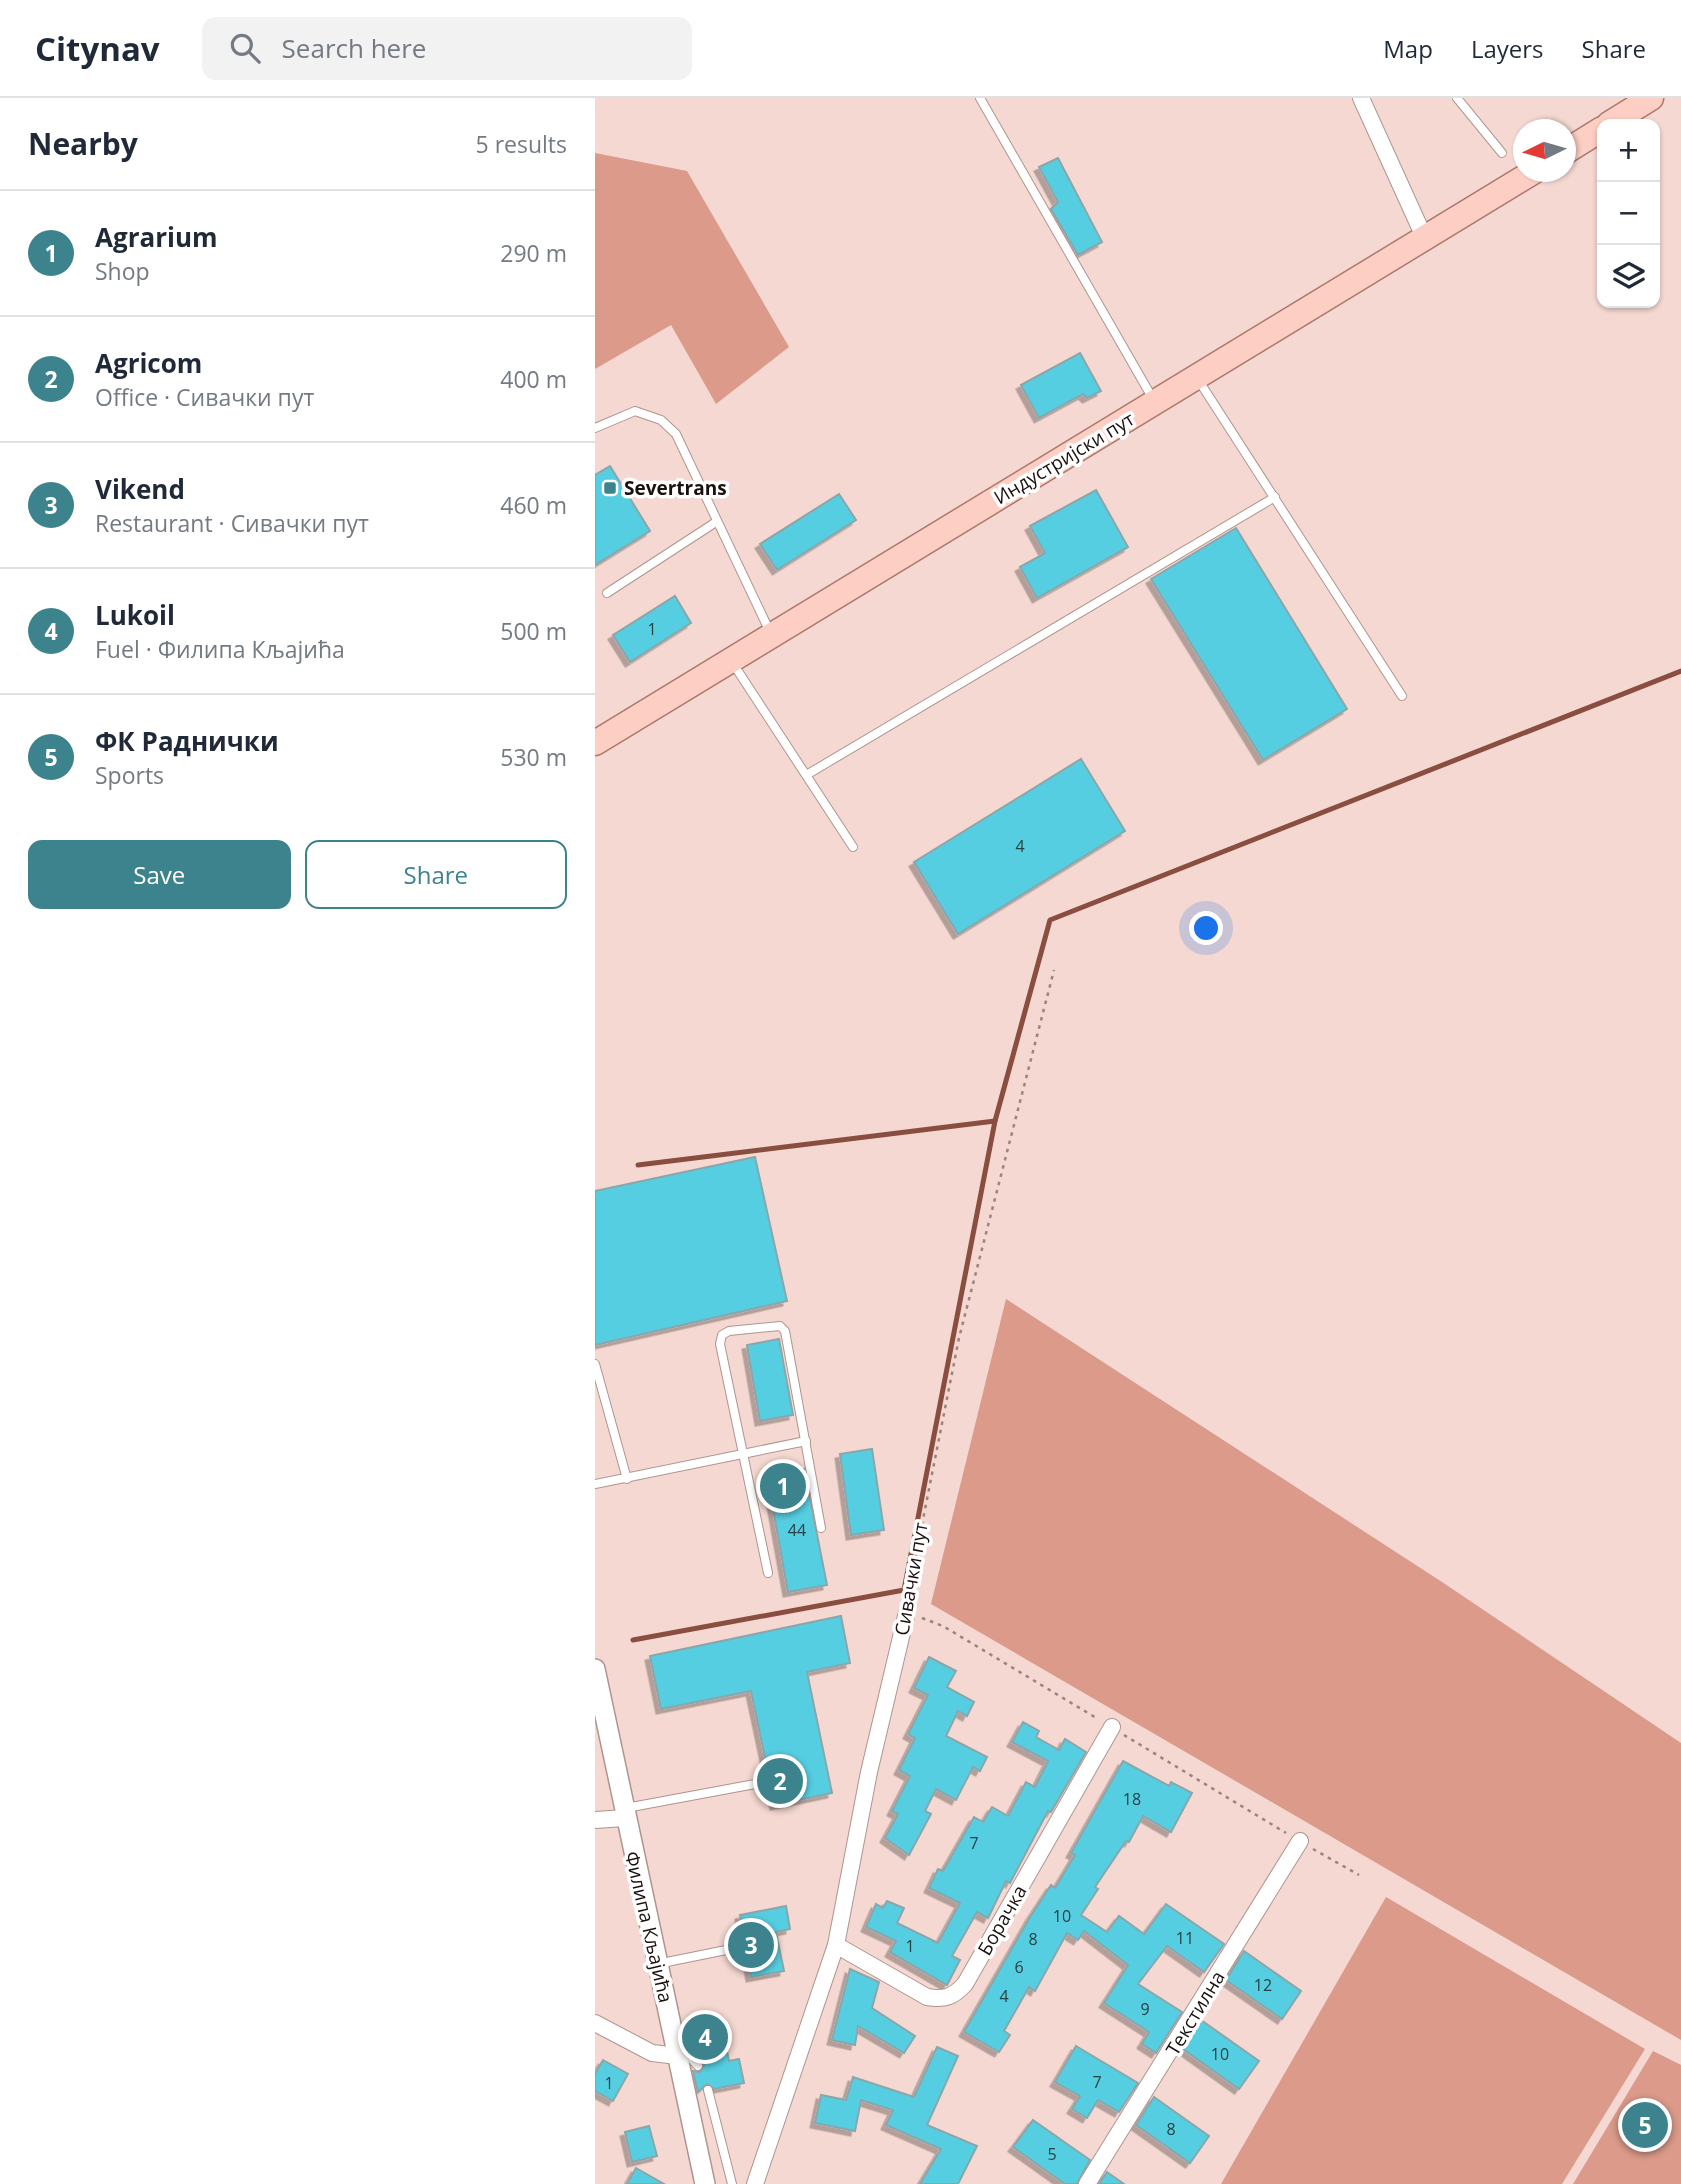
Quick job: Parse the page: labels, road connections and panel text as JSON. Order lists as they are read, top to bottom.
{
  "streets": {
    "main road": ["Индустријски пут"],
    "street": [
      "Сивачки пут",
      "Борачка",
      "Филипа Кљајића",
      "Текстилна"
    ]
  },
  "crossings": [
    ["Сивачки пут", "Борачка"]
  ],
  "places": {
    "transit": ["Severtrans"]
  },
  "house_numbers": [
    "1",
    "4",
    "44",
    "18",
    "7",
    "10",
    "11",
    "8",
    "1",
    "6",
    "12",
    "4",
    "9",
    "10",
    "7",
    "1",
    "8",
    "5"
  ],
  "north": "left",
  "page": {
    "header": "Citynav",
    "search": "Search here",
    "nav": ["Map", "Layers", "Share"],
    "heading": ["Nearby", "5 results"],
    "map_buttons": ["+", "−"],
    "list": [
      {
        "mark": "1",
        "name": "Agrarium",
        "note": "Shop",
        "value": "290 m"
      },
      {
        "mark": "2",
        "name": "Agricom",
        "note": "Office · Сивачки пут",
        "value": "400 m"
      },
      {
        "mark": "3",
        "name": "Vikend",
        "note": "Restaurant · Сивачки пут",
        "value": "460 m"
      },
      {
        "mark": "4",
        "name": "Lukoil",
        "note": "Fuel · Филипа Кљајића",
        "value": "500 m"
      },
      {
        "mark": "5",
        "name": "ФК Раднички",
        "note": "Sports",
        "value": "530 m"
      }
    ],
    "buttons": ["Save", "Share"],
    "pins": [
      "1",
      "2",
      "3",
      "4",
      "5"
    ]
  }
}
